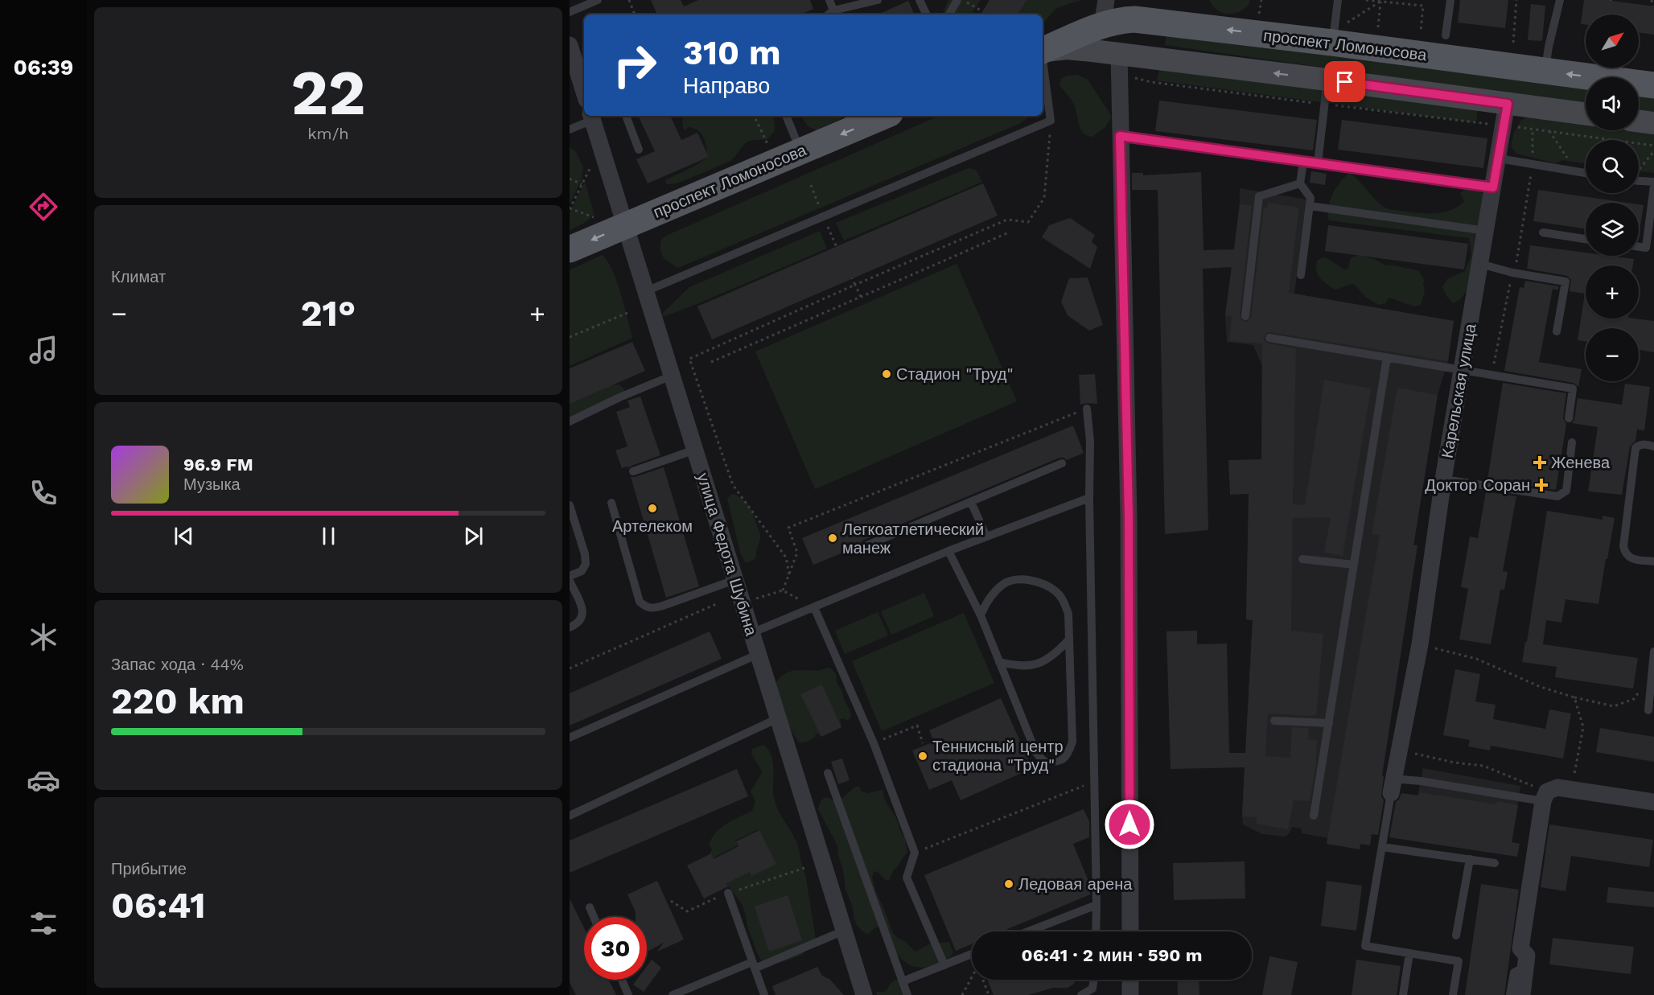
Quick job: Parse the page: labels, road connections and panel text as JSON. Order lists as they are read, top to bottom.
{
  "streets": {
    "main road": ["проспект Ломоносова"],
    "street": ["Карельская улица", "улица Федота Шубина"]
  },
  "crossings": [
    ["проспект Ломоносова", "улица Федота Шубина"]
  ],
  "places": {
    "other": [
      "Стадион \"Труд\"",
      "Артелеком",
      "Легкоатлетический манеж",
      "Теннисный центр стадиона \"Труд\"",
      "Ледовая арена"
    ],
    "health": ["Женева", "Доктор Соран"]
  },
  "north": "top right",
  "page": {
    "tabs": "06:39",
    "tile": [
      ["22", "km/h"],
      "Климат",
      ["Запас хода · 44%", "220 km"],
      ["Прибытие", "06:41"]
    ],
    "map_buttons": ["+", "−"],
    "turn": ["310 m", "Направо"],
    "heat": ["−", "21°", "+"],
    "song": ["96.9 FM", "Музыка"],
    "limit": "30",
    "trip": "06:41 · 2 мин · 590 m"
  }
}
